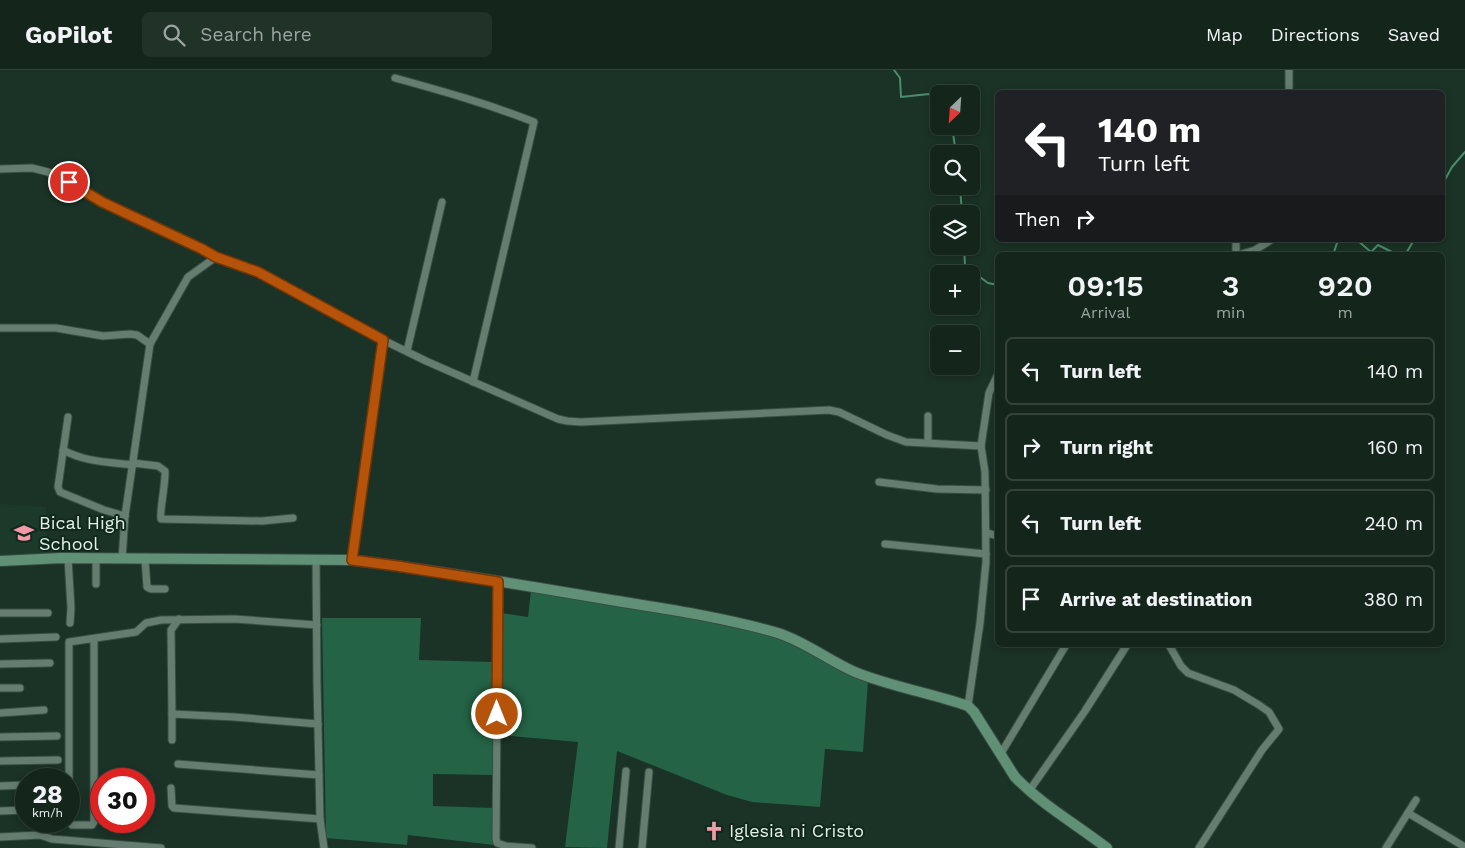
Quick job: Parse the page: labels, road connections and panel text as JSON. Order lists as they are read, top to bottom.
{
  "places": {
    "school or university": ["Bical High School"],
    "church": ["Iglesia ni Cristo"]
  },
  "north": "bottom left",
  "page": {
    "header": "GoPilot",
    "search": "Search here",
    "nav": ["Map", "Directions", "Saved"],
    "map_buttons": ["+", "−"],
    "turn": ["140 m", "Turn left"],
    "then": "Then",
    "eta": [
      "09:15",
      "Arrival",
      "3",
      "min",
      "920",
      "m"
    ],
    "list": [
      {
        "name": "Turn left",
        "value": "140 m"
      },
      {
        "name": "Turn right",
        "value": "160 m"
      },
      {
        "name": "Turn left",
        "value": "240 m"
      },
      {
        "name": "Arrive at destination",
        "value": "380 m"
      }
    ],
    "speed": "28 km/h",
    "limit": "30"
  }
}
